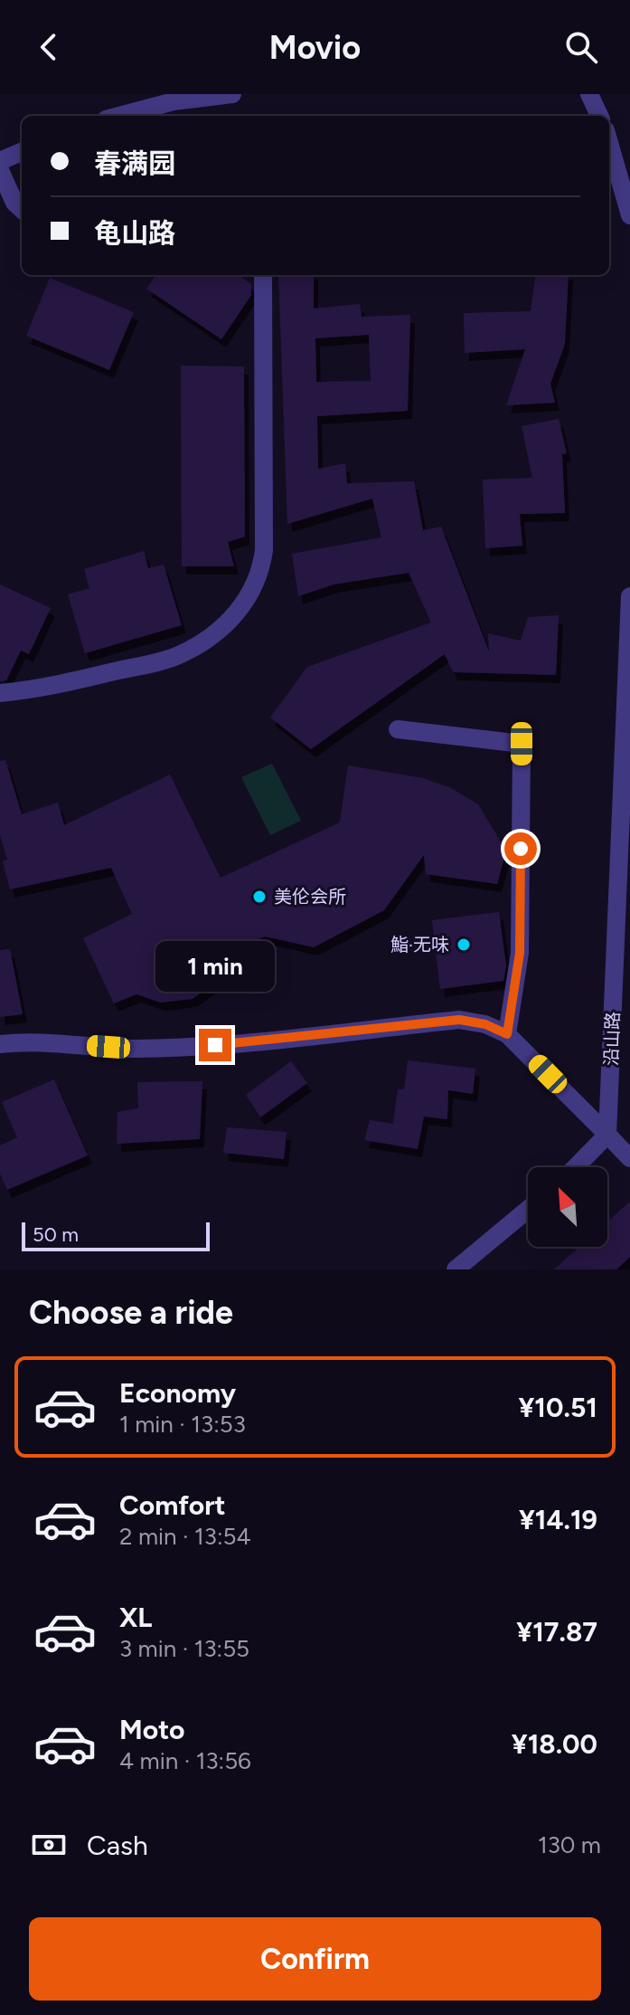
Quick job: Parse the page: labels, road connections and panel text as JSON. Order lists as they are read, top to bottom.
{
  "streets": {
    "street": ["沿山路"]
  },
  "places": ["美伦会所", "鮨·无味"],
  "scale_bar": "50 m",
  "north": "top left",
  "page": {
    "header": "Movio",
    "banner": ["春满园", "龟山路"],
    "bubble": "1 min",
    "scale": "50 m",
    "heading": "Choose a ride",
    "list": [
      {
        "name": "Economy",
        "note": "1 min · 13:53",
        "value": "¥10.51"
      },
      {
        "name": "Comfort",
        "note": "2 min · 13:54",
        "value": "¥14.19"
      },
      {
        "name": "XL",
        "note": "3 min · 13:55",
        "value": "¥17.87"
      },
      {
        "name": "Moto",
        "note": "4 min · 13:56",
        "value": "¥18.00"
      }
    ],
    "pay": ["Cash", "130 m"],
    "buttons": "Confirm"
  }
}
